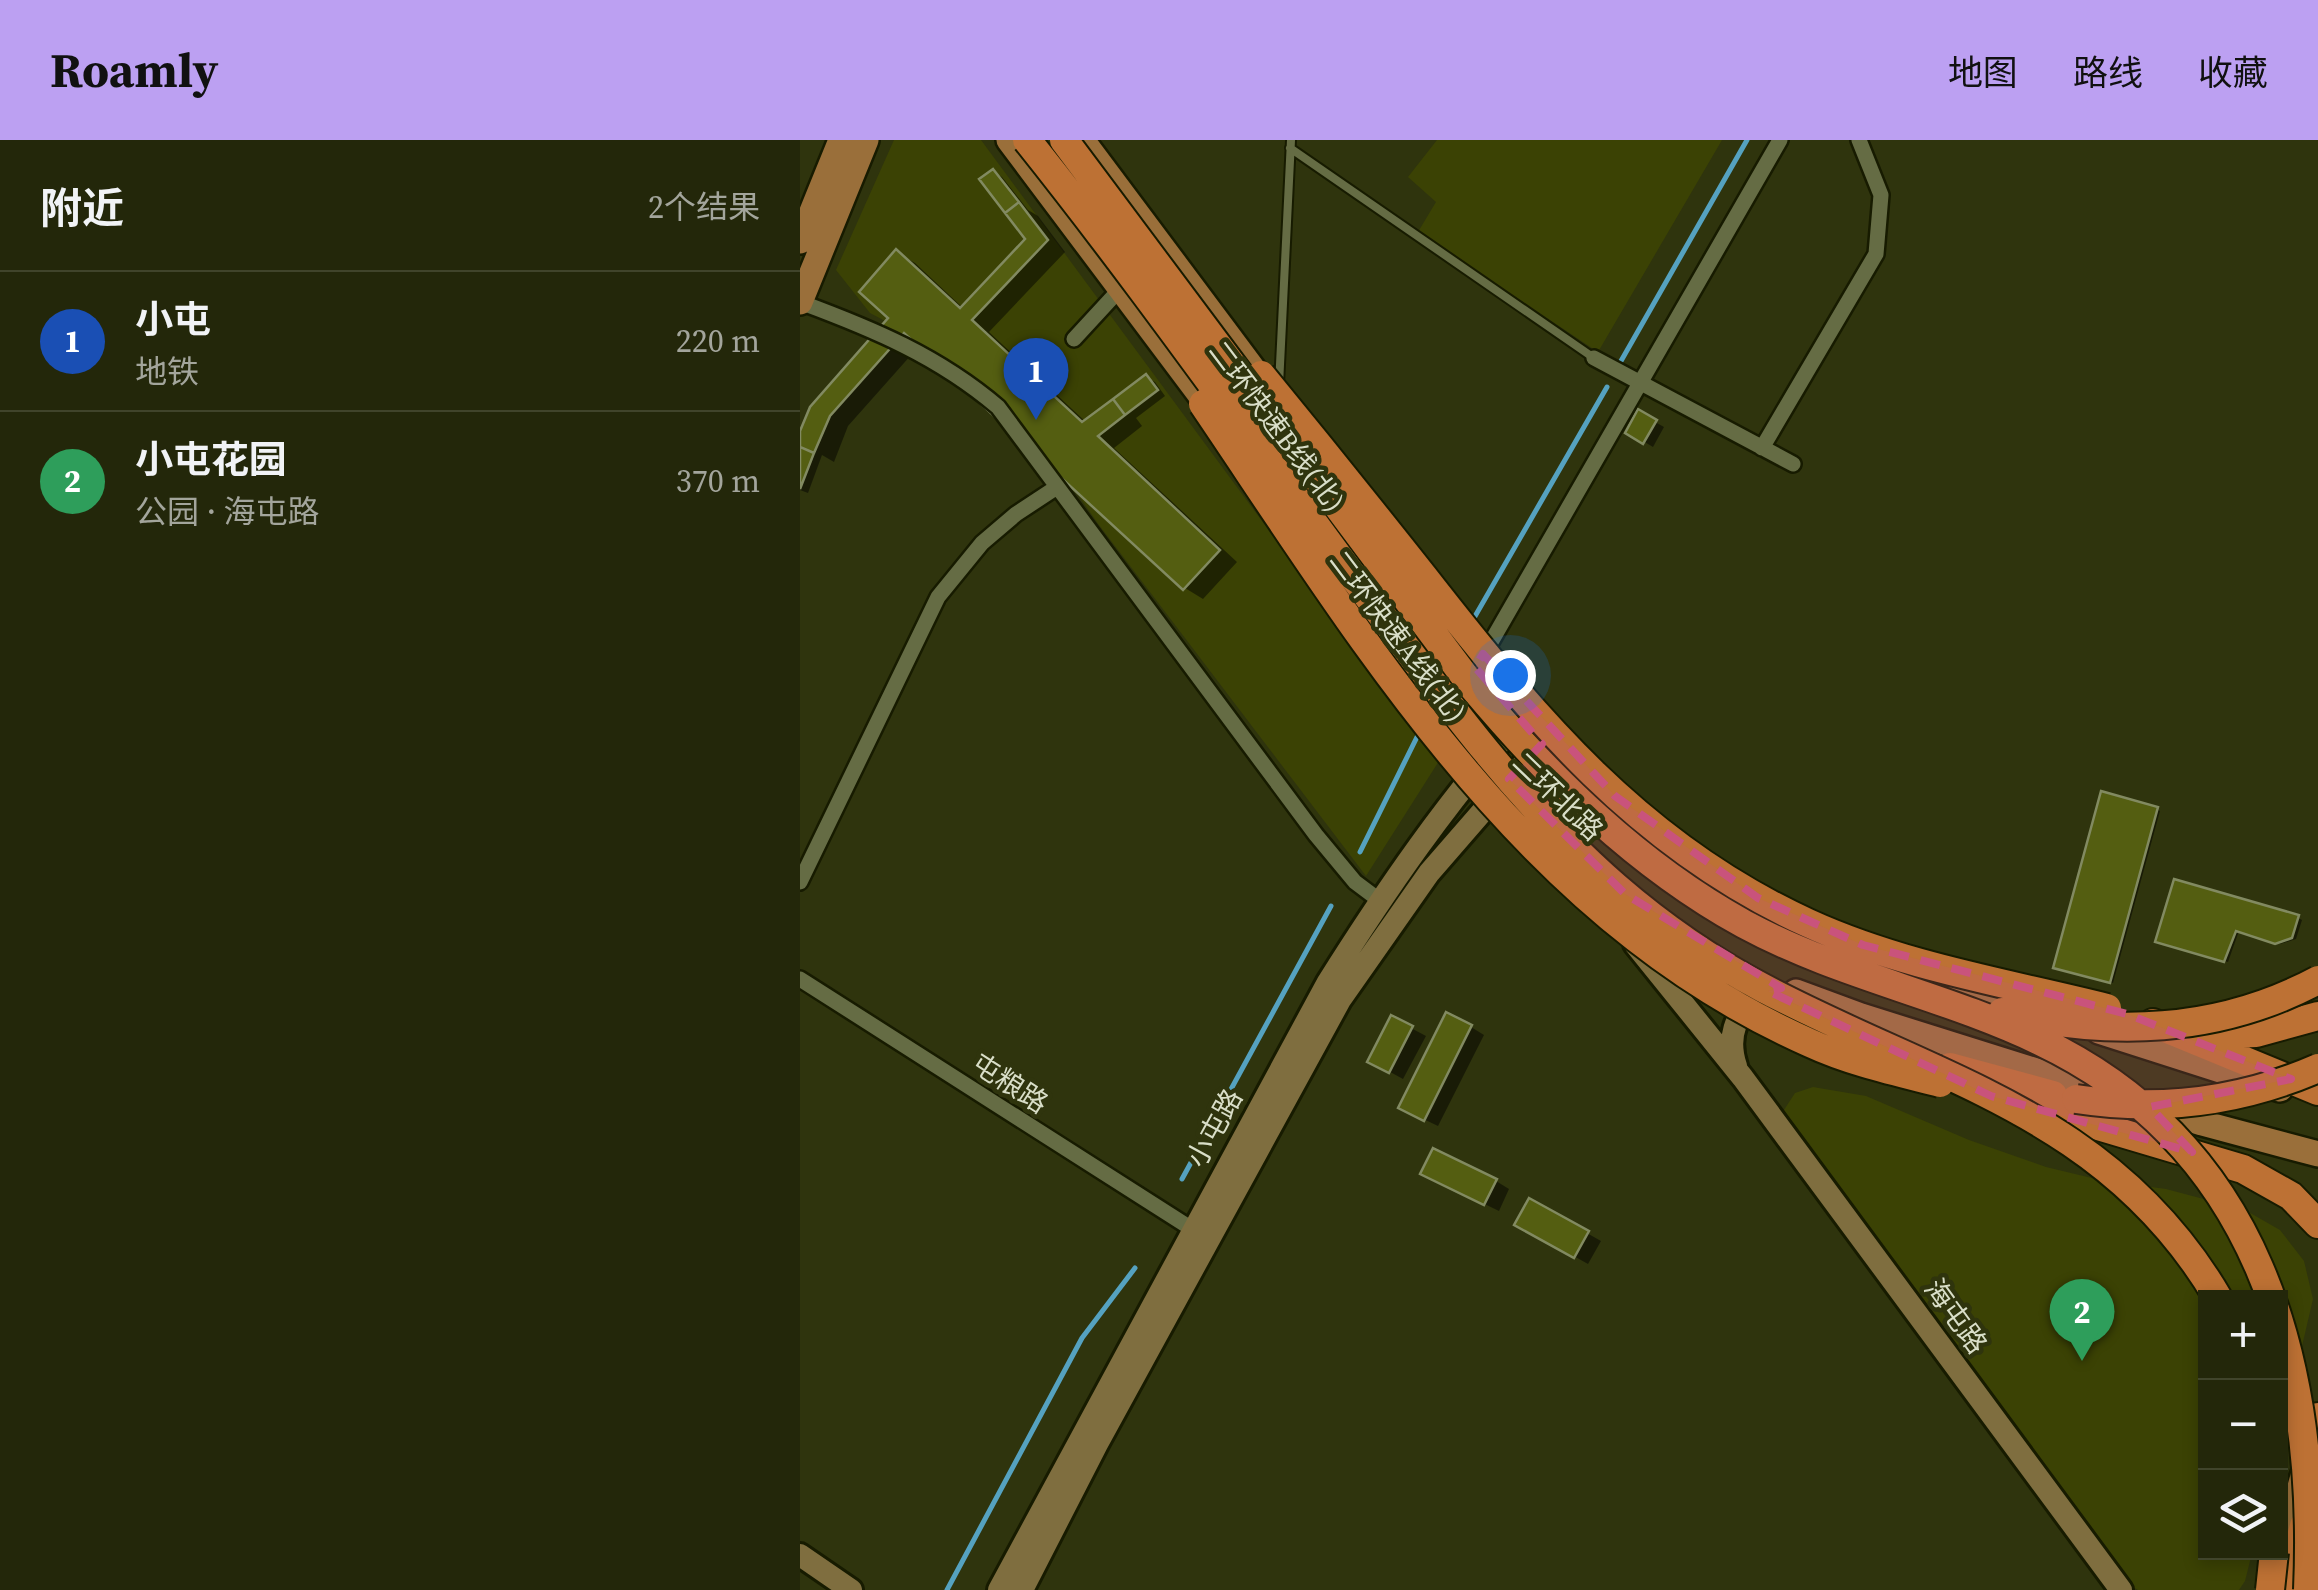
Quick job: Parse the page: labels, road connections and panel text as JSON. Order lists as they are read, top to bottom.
{
  "streets": {
    "highway": ["二环快速B线(北)", "二环快速A线(北)"],
    "main road": ["二环北路"],
    "street": ["屯粮路", "小屯路", "海屯路"]
  },
  "crossings": [
    ["二环北路", "小屯路"],
    ["二环北路", "海屯路"],
    ["屯粮路", "小屯路"],
    ["小屯路", "海屯路"]
  ],
  "page": {
    "header": "Roamly",
    "nav": ["地图", "路线", "收藏"],
    "heading": ["附近", "2个结果"],
    "list": [
      {
        "mark": "1",
        "name": "小屯",
        "note": "地铁",
        "value": "220 m"
      },
      {
        "mark": "2",
        "name": "小屯花园",
        "note": "公园 · 海屯路",
        "value": "370 m"
      }
    ],
    "pins": ["1", "2"],
    "map_buttons": ["+", "−"]
  }
}
